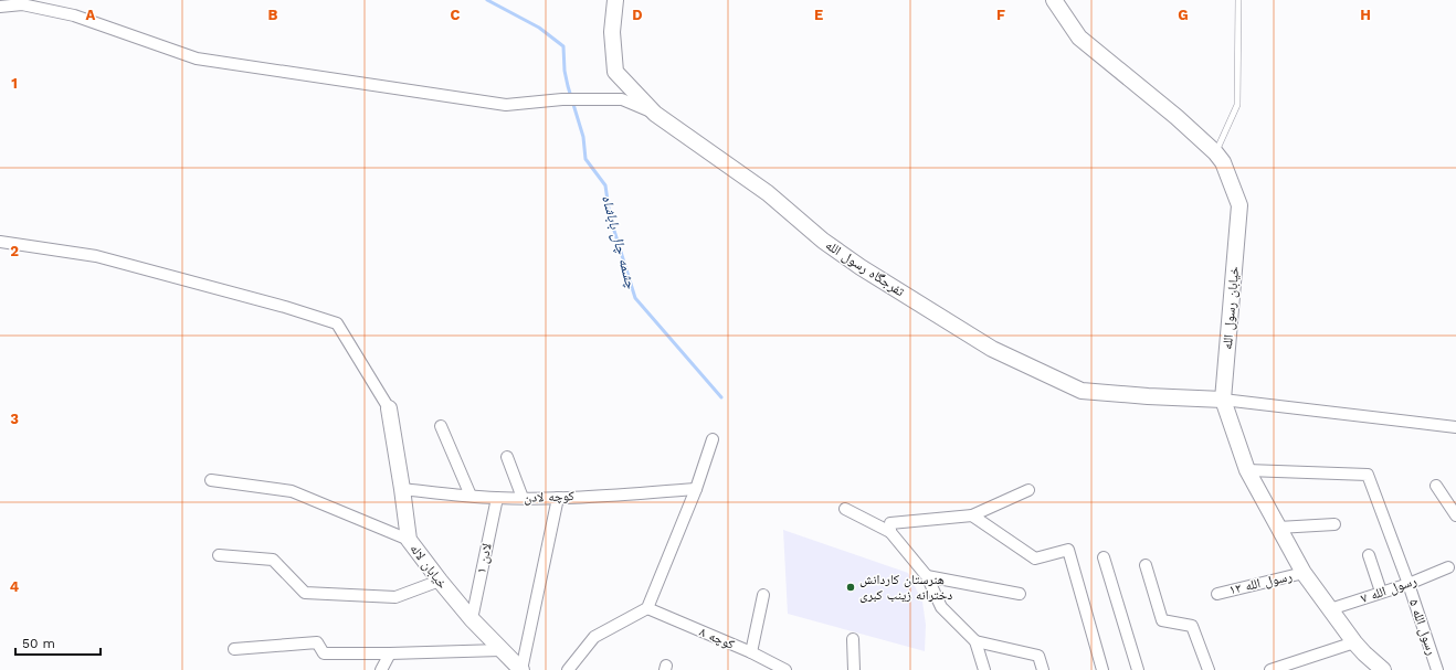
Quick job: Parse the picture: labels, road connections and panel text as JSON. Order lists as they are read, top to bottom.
{
  "streets": {
    "street": [
      "تفرجگاه رسول الله",
      "خیابان رسول الله",
      "کوچه لادن",
      "لادن ۱",
      "خیابان لاله",
      "رسول الله ۱۲",
      "رسول الله ۷",
      "رسول الله ۵",
      "کوچه ۸"
    ]
  },
  "crossings": [
    ["تفرجگاه رسول الله", "خیابان رسول الله"],
    ["خیابان رسول الله", "رسول الله ۱۲"],
    ["خیابان رسول الله", "رسول الله ۷"],
    ["خیابان رسول الله", "رسول الله ۵"],
    ["کوچه لادن", "لادن ۱"],
    ["کوچه لادن", "خیابان لاله"],
    ["لادن ۱", "خیابان لاله"],
    ["رسول الله ۷", "رسول الله ۵"]
  ],
  "water": ["چشمه چال باباشاه"],
  "places": ["هنرستان کاردانش دخترانه زینب کبری"],
  "scale_bar": "50 m",
  "grid": {
    "columns": [
      "A",
      "B",
      "C",
      "D",
      "E",
      "F",
      "G",
      "H"
    ],
    "rows": [
      "1",
      "2",
      "3",
      "4"
    ]
  }
}
